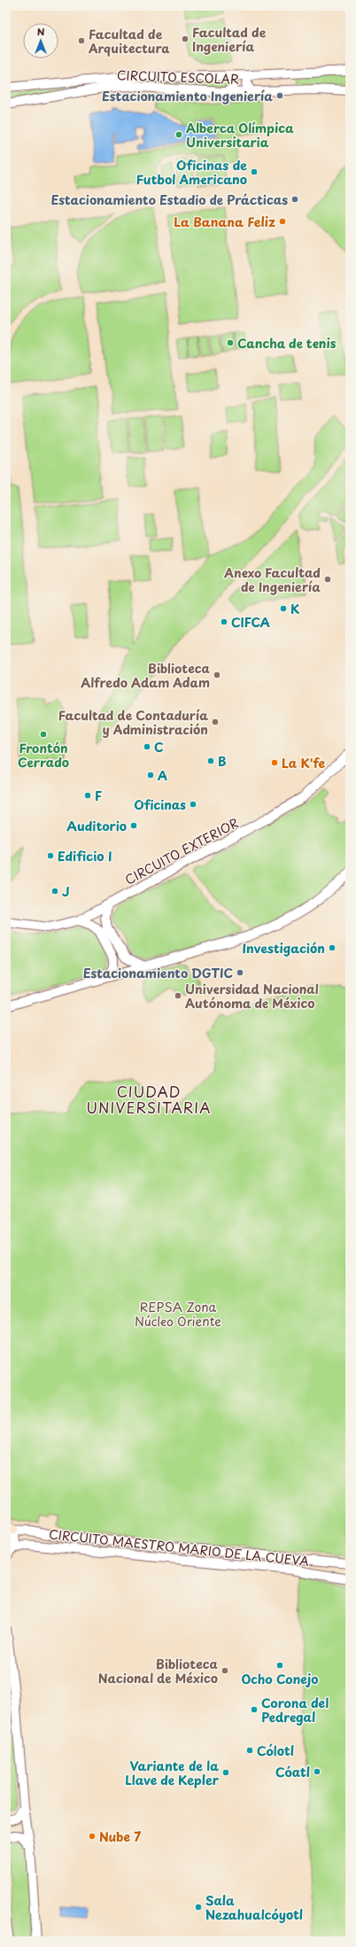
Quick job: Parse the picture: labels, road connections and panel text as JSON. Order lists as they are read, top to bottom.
{
  "streets": {
    "street": ["CIRCUITO ESCOLAR", "CIRCUITO EXTERIOR", "CIRCUITO MAESTRO MARIO DE LA CUEVA"]
  },
  "districts": ["CIUDAD UNIVERSITARIA"],
  "parks": ["REPSA Zona Núcleo Oriente"],
  "places": [
    "Facultad de Ingeniería",
    "Facultad de Arquitectura",
    "Estacionamiento Ingeniería",
    "Alberca Olímpica Universitaria",
    "Oficinas de Futbol Americano",
    "Estacionamiento Estadio de Prácticas",
    "La Banana Feliz",
    "Cancha de tenis",
    "Anexo Facultad de Ingeniería",
    "K",
    "CIFCA",
    "Biblioteca Alfredo Adam Adam",
    "Facultad de Contaduría y Administración",
    "Frontón Cerrado",
    "C",
    "B",
    "La K'fe",
    "A",
    "F",
    "Oficinas",
    "Auditorio",
    "Edificio I",
    "J",
    "Investigación",
    "Estacionamiento DGTIC",
    "Universidad Nacional Autónoma de México",
    "Ocho Conejo",
    "Biblioteca Nacional de México",
    "Corona del Pedregal",
    "Cólotl",
    "Cóatl",
    "Variante de la Llave de Kepler",
    "Nube 7",
    "Sala Nezahualcóyotl"
  ],
  "north": "top"
}
